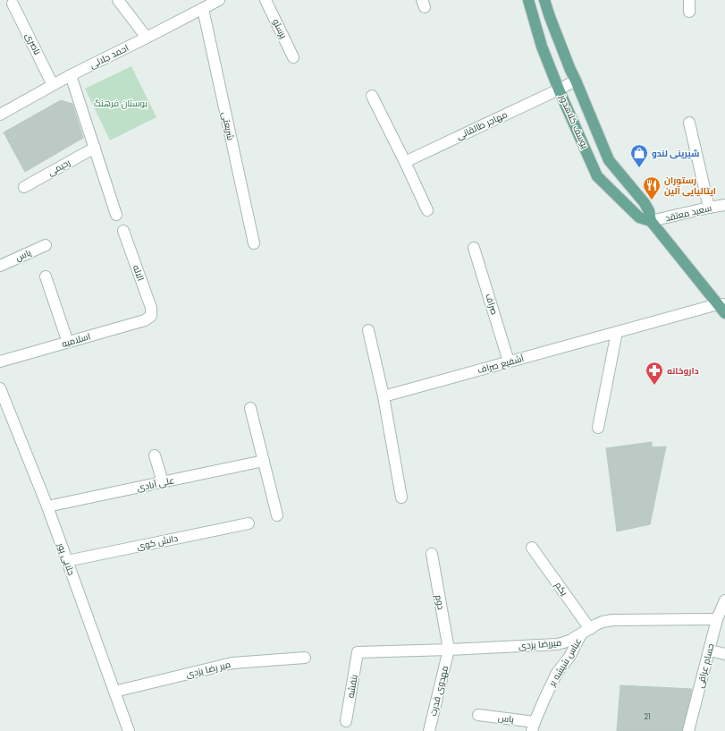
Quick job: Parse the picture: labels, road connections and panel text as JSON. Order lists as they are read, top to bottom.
{
  "streets": {
    "main road": ["یوسف کلاهدوز"],
    "street": [
      "پرستو",
      "ناصری",
      "احمد جلالی",
      "مهاجر طالقانی",
      "شریعتی",
      "رحیمی",
      "سعید معتقد",
      "یاس",
      "الاله",
      "صراف",
      "اسلامیه",
      "آشفیع صراف",
      "علی آبادی",
      "دانش کوی",
      "جلایی پور",
      "یکم",
      "دوم",
      "میررضا یزدی",
      "عباس شیشه بر",
      "حسام عراقی",
      "میر رضا یزدی",
      "بنفشه",
      "مهدوی قدرت"
    ]
  },
  "crossings": [
    ["ناصری", "احمد جلالی"],
    ["احمد جلالی", "شریعتی"],
    ["یوسف کلاهدوز", "مهاجر طالقانی"],
    ["یوسف کلاهدوز", "سعید معتقد"],
    ["یوسف کلاهدوز", "آشفیع صراف"],
    ["یاس", "عباس شیشه بر"],
    ["الاله", "اسلامیه"],
    ["صراف", "آشفیع صراف"],
    ["علی آبادی", "جلایی پور"],
    ["دانش کوی", "جلایی پور"],
    ["جلایی پور", "میر رضا یزدی"],
    ["یکم", "میررضا یزدی"],
    ["یکم", "عباس شیشه بر"],
    ["دوم", "میررضا یزدی"],
    ["دوم", "مهدوی قدرت"],
    ["میررضا یزدی", "عباس شیشه بر"],
    ["میررضا یزدی", "حسام عراقی"],
    ["میررضا یزدی", "بنفشه"],
    ["میررضا یزدی", "مهدوی قدرت"]
  ],
  "parks": ["بوستان فرهنگ"],
  "places": {
    "shop": ["شیرینی لندو"],
    "restaurant": ["رستوران ایتالیایی آلین"],
    "pharmacy": ["داروخانه"]
  },
  "house_numbers": ["21"]
}
